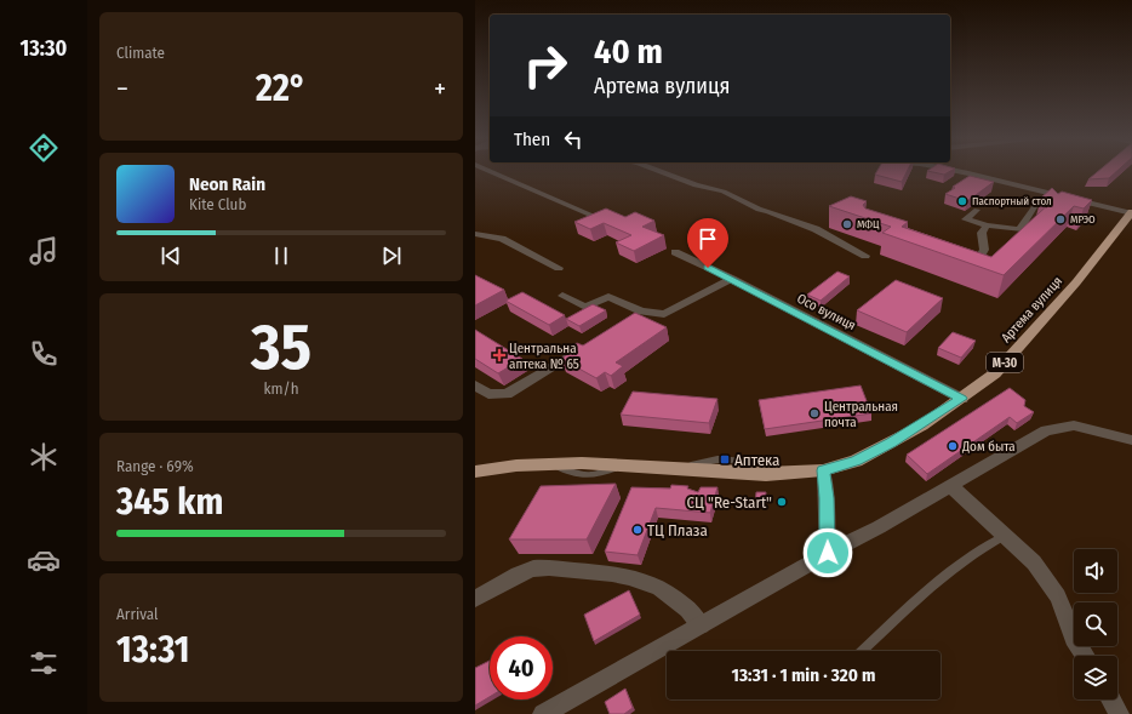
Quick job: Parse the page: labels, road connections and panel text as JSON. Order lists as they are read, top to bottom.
{
  "streets": {
    "highway": ["Артема вулиця", "М-30"],
    "street": ["Осо вулиця"]
  },
  "crossings": [
    ["Артема вулиця", "Осо вулиця"],
    ["Артема вулиця", "М-30"]
  ],
  "places": {
    "other": [
      "Паспортный стол",
      "МРЭО",
      "МФЦ",
      "Центральная почта",
      "Дом быта",
      "СЦ \"Re-Start\"",
      "ТЦ Плаза"
    ],
    "health": ["Центральна аптека № 65"],
    "transit": ["Аптека"]
  },
  "page": {
    "tabs": "13:30",
    "tile": [
      "Climate",
      ["35", "km/h"],
      ["Range · 69%", "345 km"],
      ["Arrival", "13:31"]
    ],
    "turn": ["40 m", "Артема вулиця"],
    "heat": ["−", "22°", "+"],
    "then": "Then",
    "song": ["Neon Rain", "Kite Club"],
    "limit": "40",
    "trip": "13:31 · 1 min · 320 m"
  }
}
